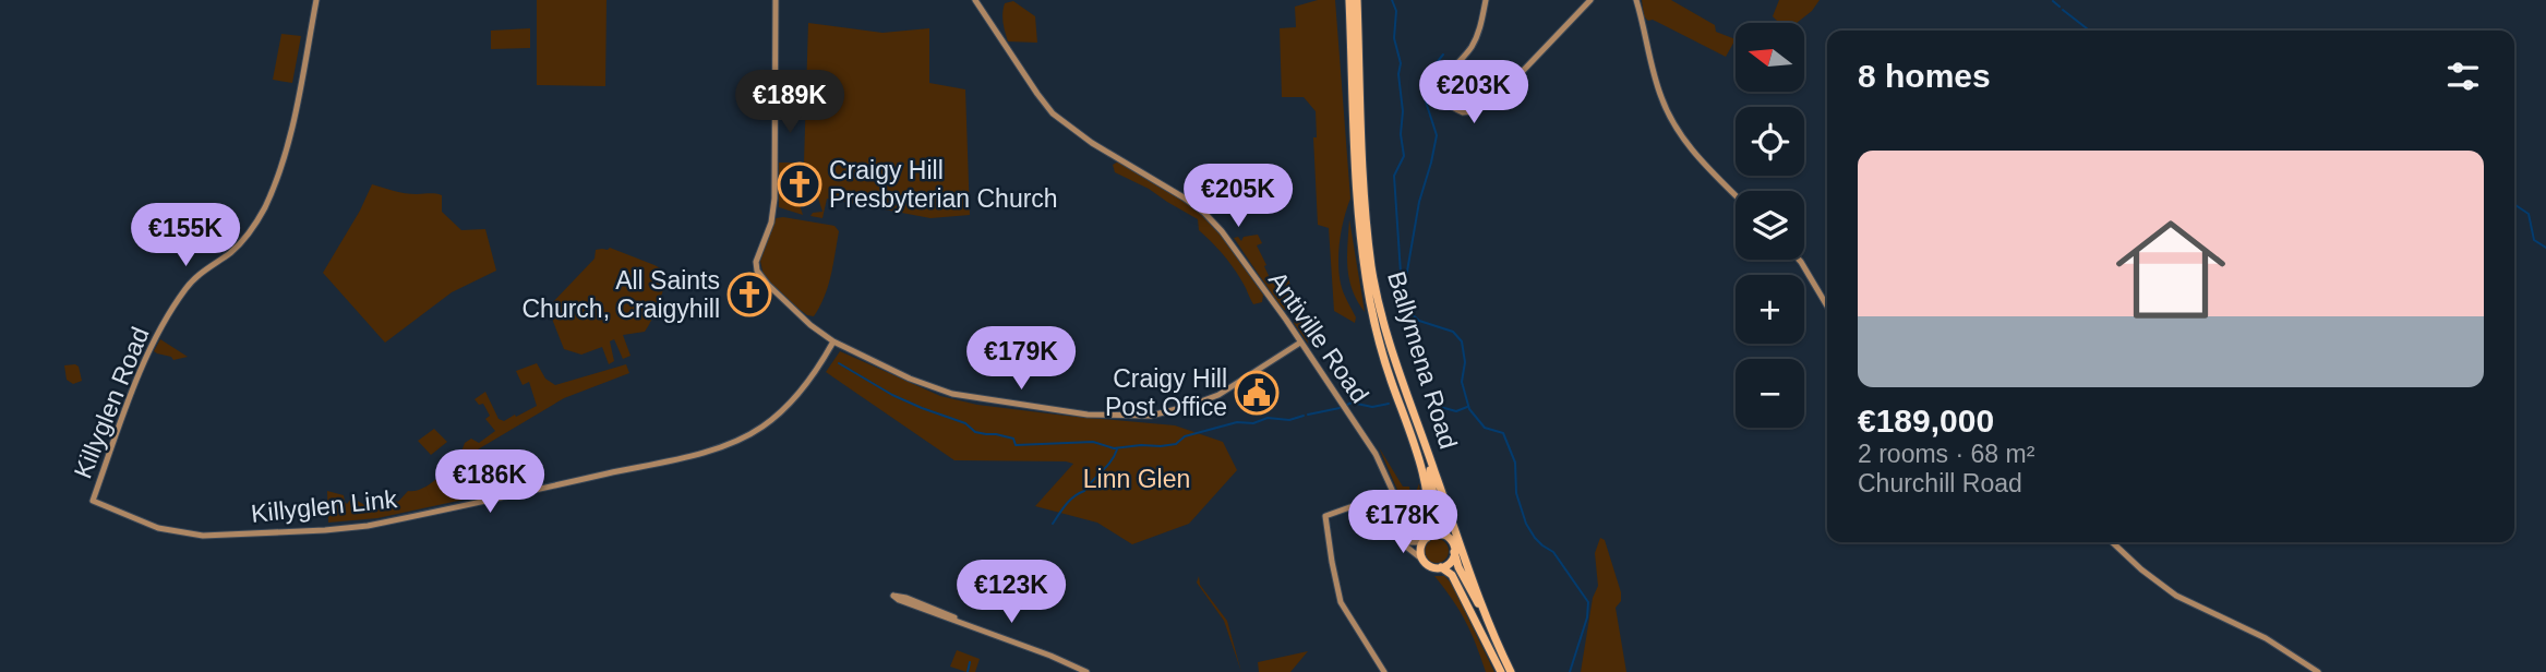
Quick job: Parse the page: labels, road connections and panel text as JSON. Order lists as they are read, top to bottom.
{
  "streets": {
    "highway": ["Ballymena Road"],
    "street": ["Antiville Road", "Killyglen Road", "Killyglen Link"]
  },
  "crossings": [
    ["Killyglen Road", "Killyglen Link"]
  ],
  "parks": ["Linn Glen"],
  "places": {
    "church": ["Craigy Hill Presbyterian Church", "All Saints Church, Craigyhill"],
    "public building": ["Craigy Hill Post Office"]
  },
  "north": "left",
  "page": {
    "map_buttons": ["+", "−"],
    "heading": "8 homes",
    "price": [
      "€203K",
      "€189K",
      "€205K",
      "€155K",
      "€179K",
      "€186K",
      "€178K",
      "€123K"
    ],
    "list": [
      {
        "name": "€189,000",
        "note": "2 rooms · 68 m² · Churchill Road"
      }
    ]
  }
}
